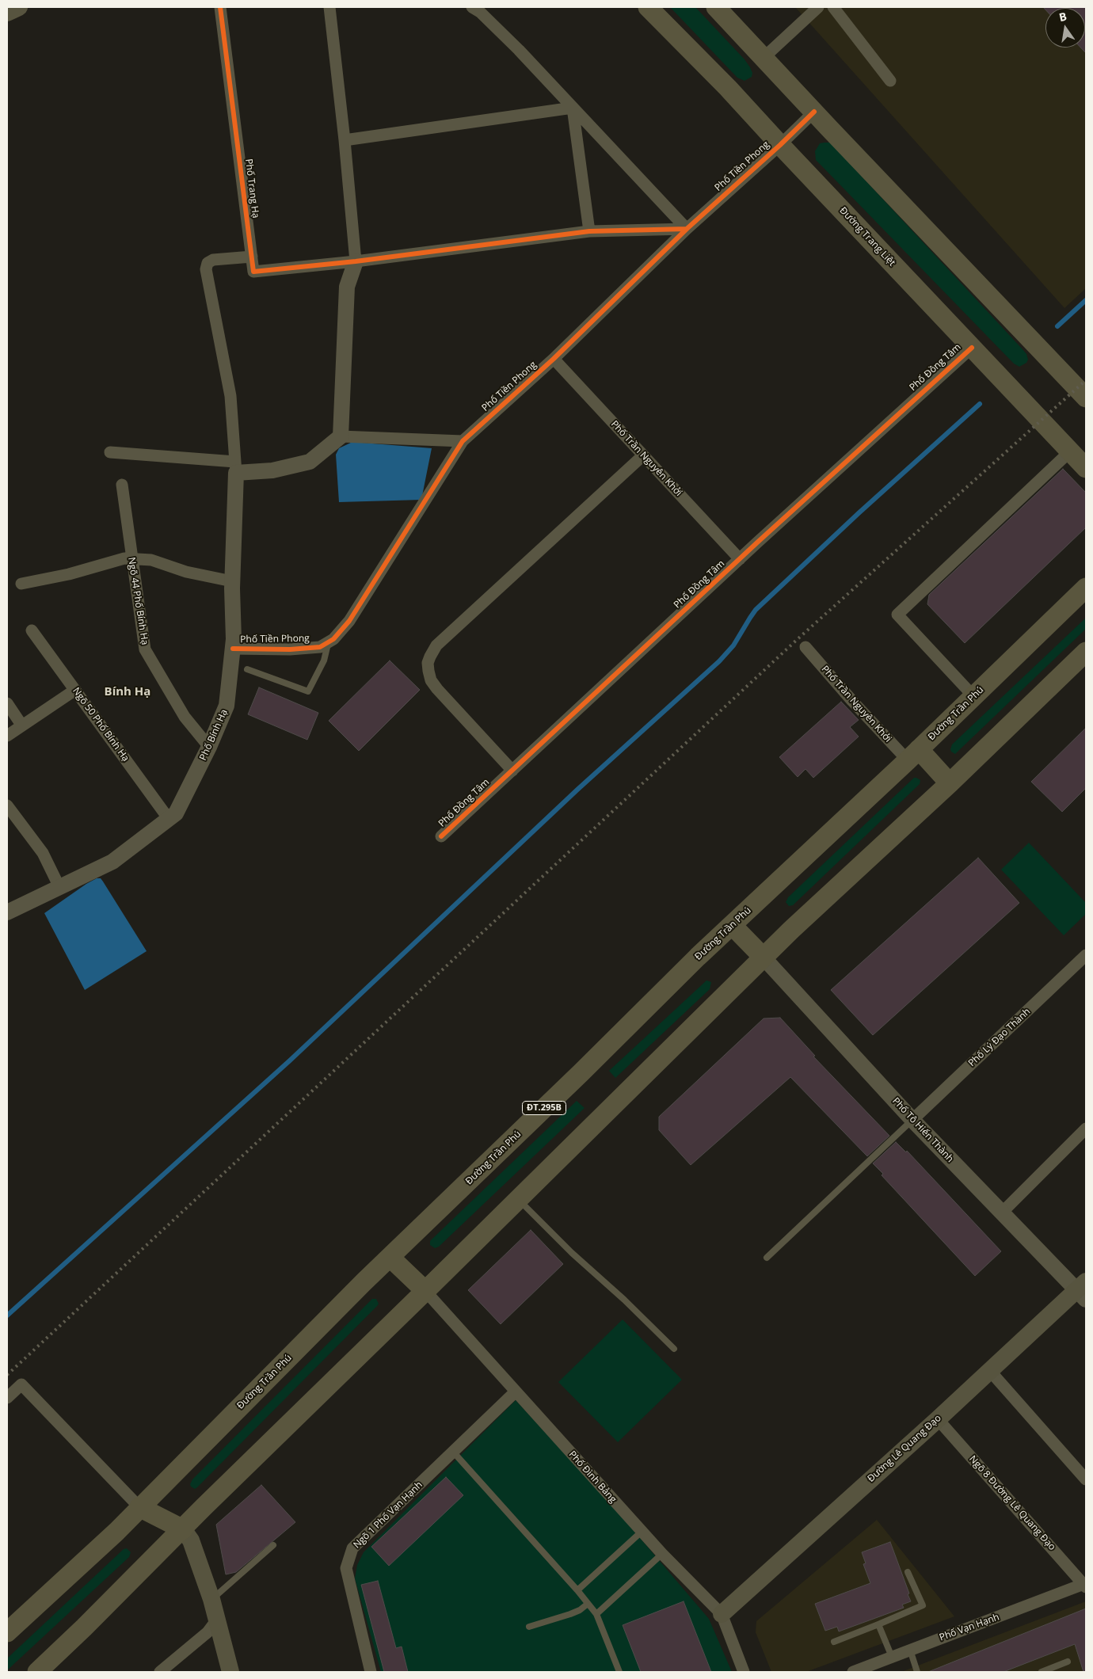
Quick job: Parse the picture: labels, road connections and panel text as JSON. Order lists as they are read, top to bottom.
{
  "streets": {
    "main road": [
      "Đường Trang Liệt",
      "Đường Trần Phú",
      "ĐT.295B",
      "Đường Lê Quang Đạo"
    ],
    "street": [
      "Phố Tiền Phong",
      "Phố Trang Hạ",
      "Phố Đồng Tâm",
      "Phố Trần Nguyên Khởi",
      "Ngõ 44 Phố Bính Hạ",
      "Ngõ 50 Phố Bính Hạ",
      "Phố Bính Hạ",
      "Phố Lý Đạo Thành",
      "Phố Tô Hiến Thành",
      "Phố Đình Bảng",
      "Ngõ 8 Đường Lê Quang Đạo",
      "Ngõ 1 Phố Vạn Hạnh",
      "Phố Vạn Hạnh"
    ]
  },
  "crossings": [
    ["Phố Tiền Phong", "Đường Trang Liệt"],
    ["Phố Tiền Phong", "Phố Trần Nguyên Khởi"],
    ["Phố Tiền Phong", "Phố Bính Hạ"],
    ["Đường Trang Liệt", "Phố Đồng Tâm"],
    ["Phố Đồng Tâm", "Phố Trần Nguyên Khởi"],
    ["Phố Trần Nguyên Khởi", "Đường Trần Phú"],
    ["Ngõ 44 Phố Bính Hạ", "Phố Bính Hạ"],
    ["Ngõ 50 Phố Bính Hạ", "Phố Bính Hạ"],
    ["Phố Lý Đạo Thành", "Phố Tô Hiến Thành"],
    ["Phố Tô Hiến Thành", "Đường Lê Quang Đạo"],
    ["Đường Lê Quang Đạo", "Phố Đình Bảng"],
    ["Đường Lê Quang Đạo", "Ngõ 8 Đường Lê Quang Đạo"],
    ["Phố Đình Bảng", "Ngõ 1 Phố Vạn Hạnh"],
    ["Ngõ 8 Đường Lê Quang Đạo", "Phố Vạn Hạnh"]
  ],
  "districts": ["Bính Hạ"],
  "north": "top"
}
